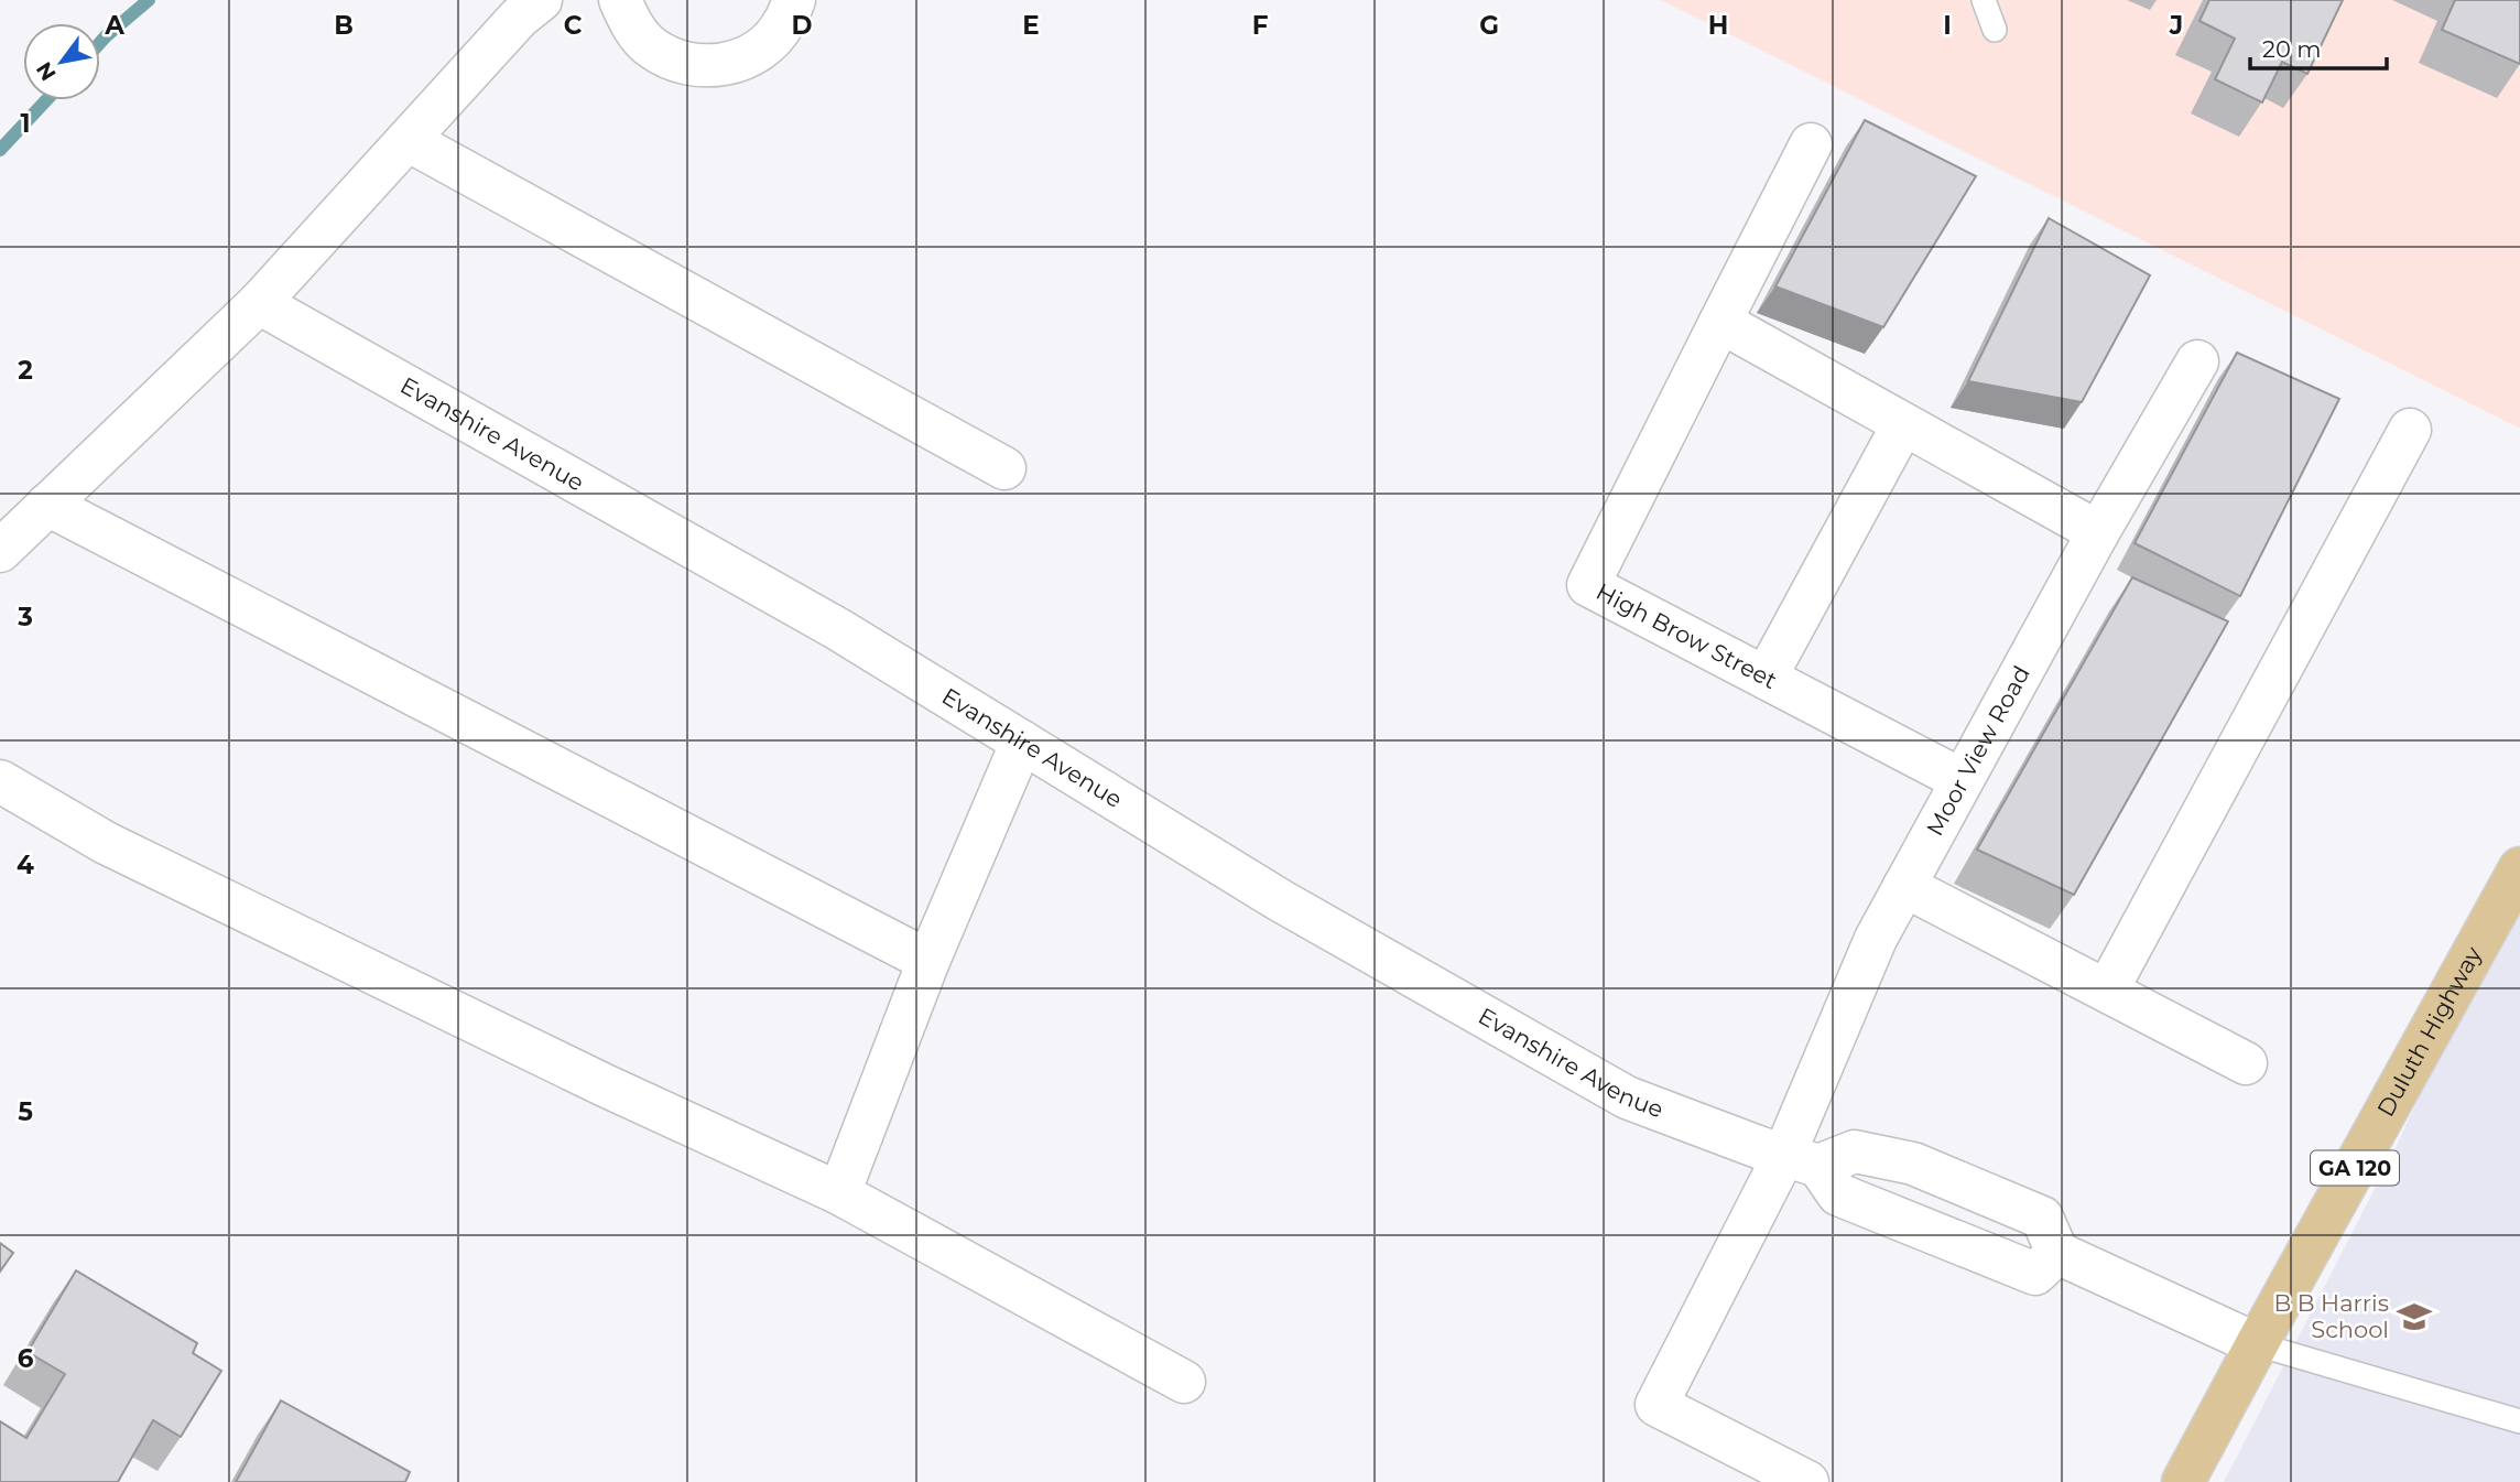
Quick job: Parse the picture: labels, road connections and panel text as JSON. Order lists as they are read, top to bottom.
{
  "streets": {
    "main road": ["Duluth Highway", "GA 120"],
    "street": ["Evanshire Avenue", "High Brow Street", "Moor View Road"]
  },
  "crossings": [
    ["Evanshire Avenue", "Moor View Road"],
    ["High Brow Street", "Moor View Road"]
  ],
  "places": {
    "school or university": ["B B Harris School"]
  },
  "scale_bar": "20 m",
  "north": "bottom left",
  "grid": {
    "columns": [
      "A",
      "B",
      "C",
      "D",
      "E",
      "F",
      "G",
      "H",
      "I",
      "J"
    ],
    "rows": [
      "1",
      "2",
      "3",
      "4",
      "5",
      "6"
    ]
  }
}
